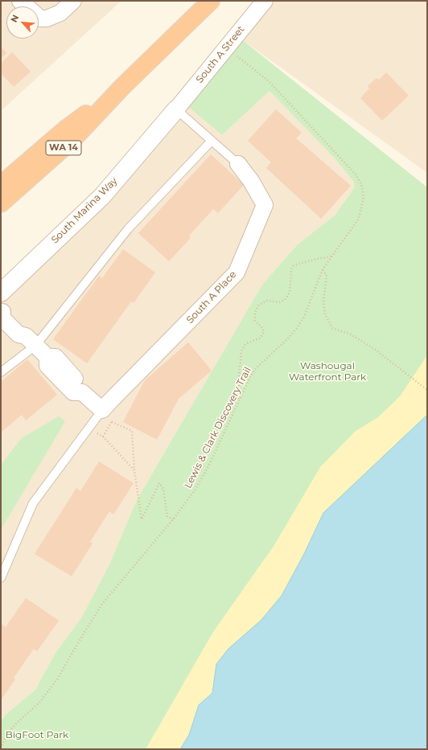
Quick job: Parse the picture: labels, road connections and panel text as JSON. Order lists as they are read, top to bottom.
{
  "streets": {
    "highway": ["WA 14"],
    "street": ["South A Street", "South Marina Way", "South A Place"],
    "path": ["Lewis & Clark Discovery Trail"]
  },
  "crossings": [
    ["South A Street", "South Marina Way"]
  ],
  "parks": ["Washougal Waterfront Park", "BigFoot Park"],
  "north": "top left"
}
